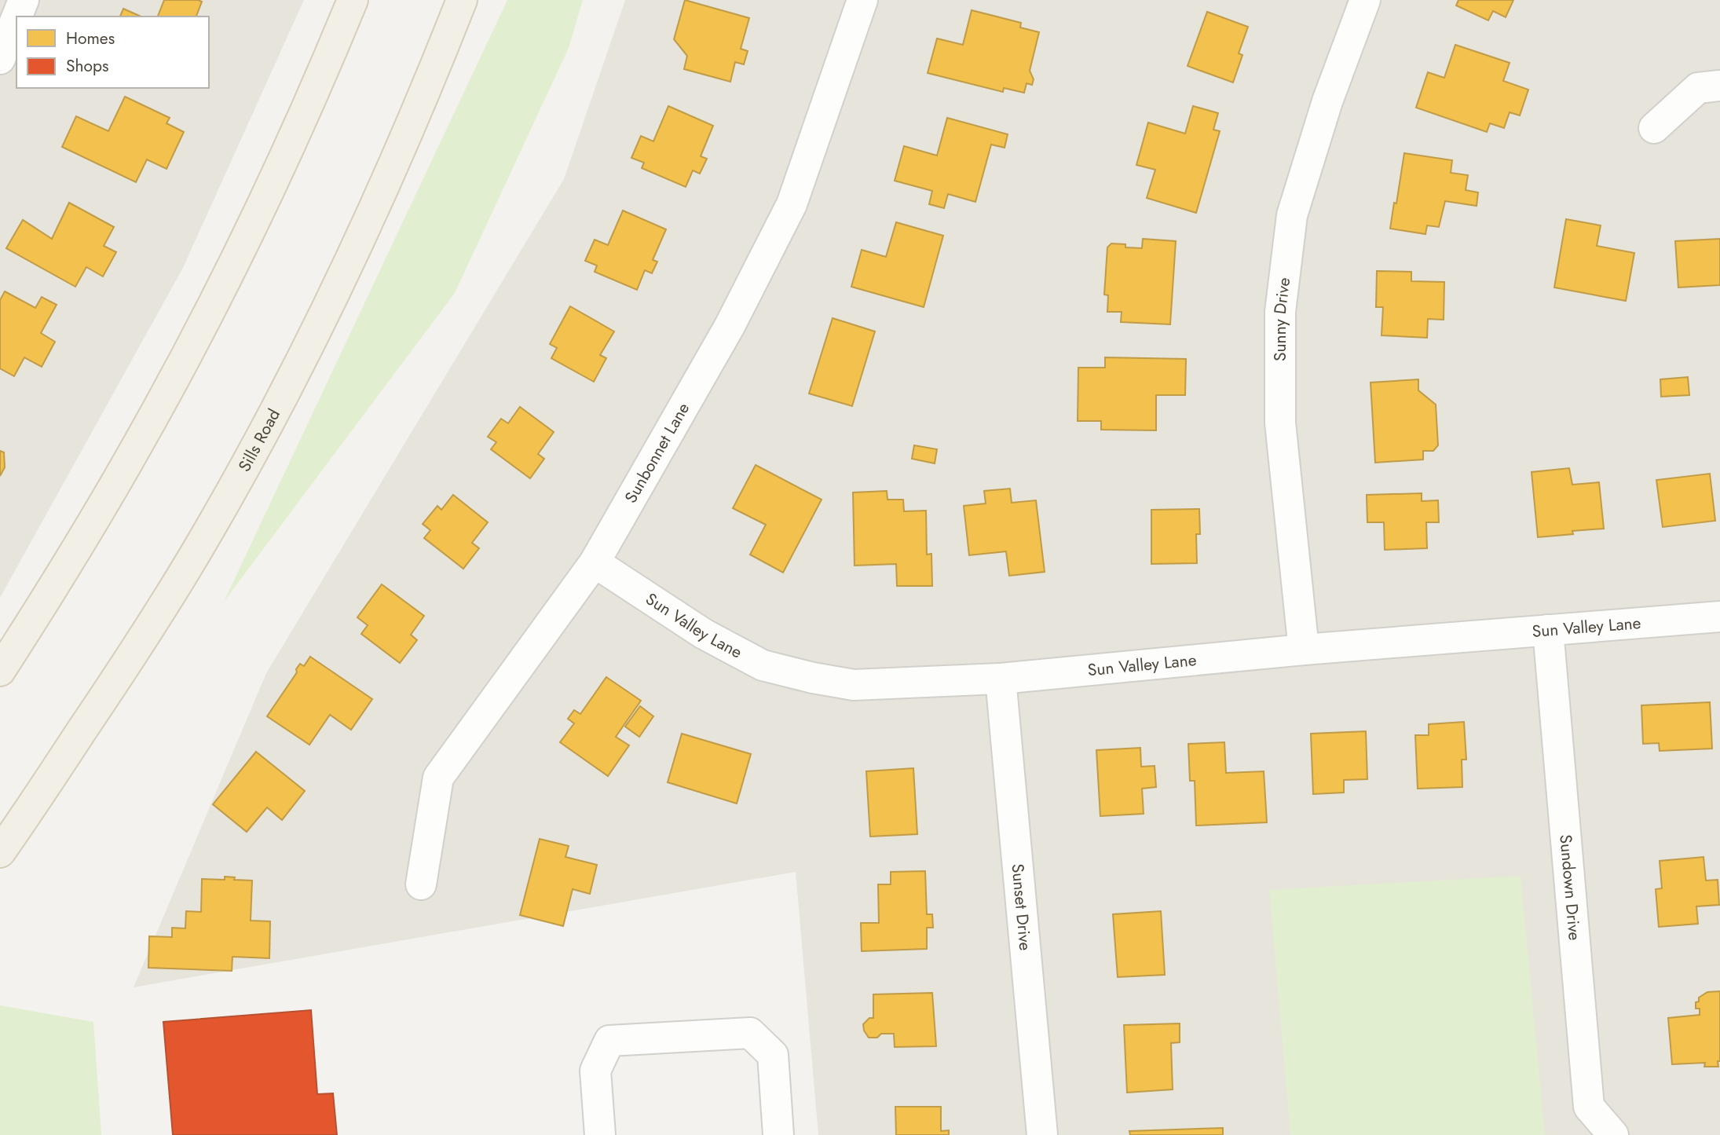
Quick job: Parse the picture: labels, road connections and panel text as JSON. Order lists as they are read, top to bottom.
{
  "streets": {
    "main road": ["Sills Road"],
    "street": [
      "Sunny Drive",
      "Sunbonnet Lane",
      "Sun Valley Lane",
      "Sundown Drive",
      "Sunset Drive"
    ]
  },
  "crossings": [
    ["Sunny Drive", "Sun Valley Lane"],
    ["Sunbonnet Lane", "Sun Valley Lane"],
    ["Sun Valley Lane", "Sundown Drive"],
    ["Sun Valley Lane", "Sunset Drive"]
  ],
  "legend": ["Homes", "Shops"]
}
